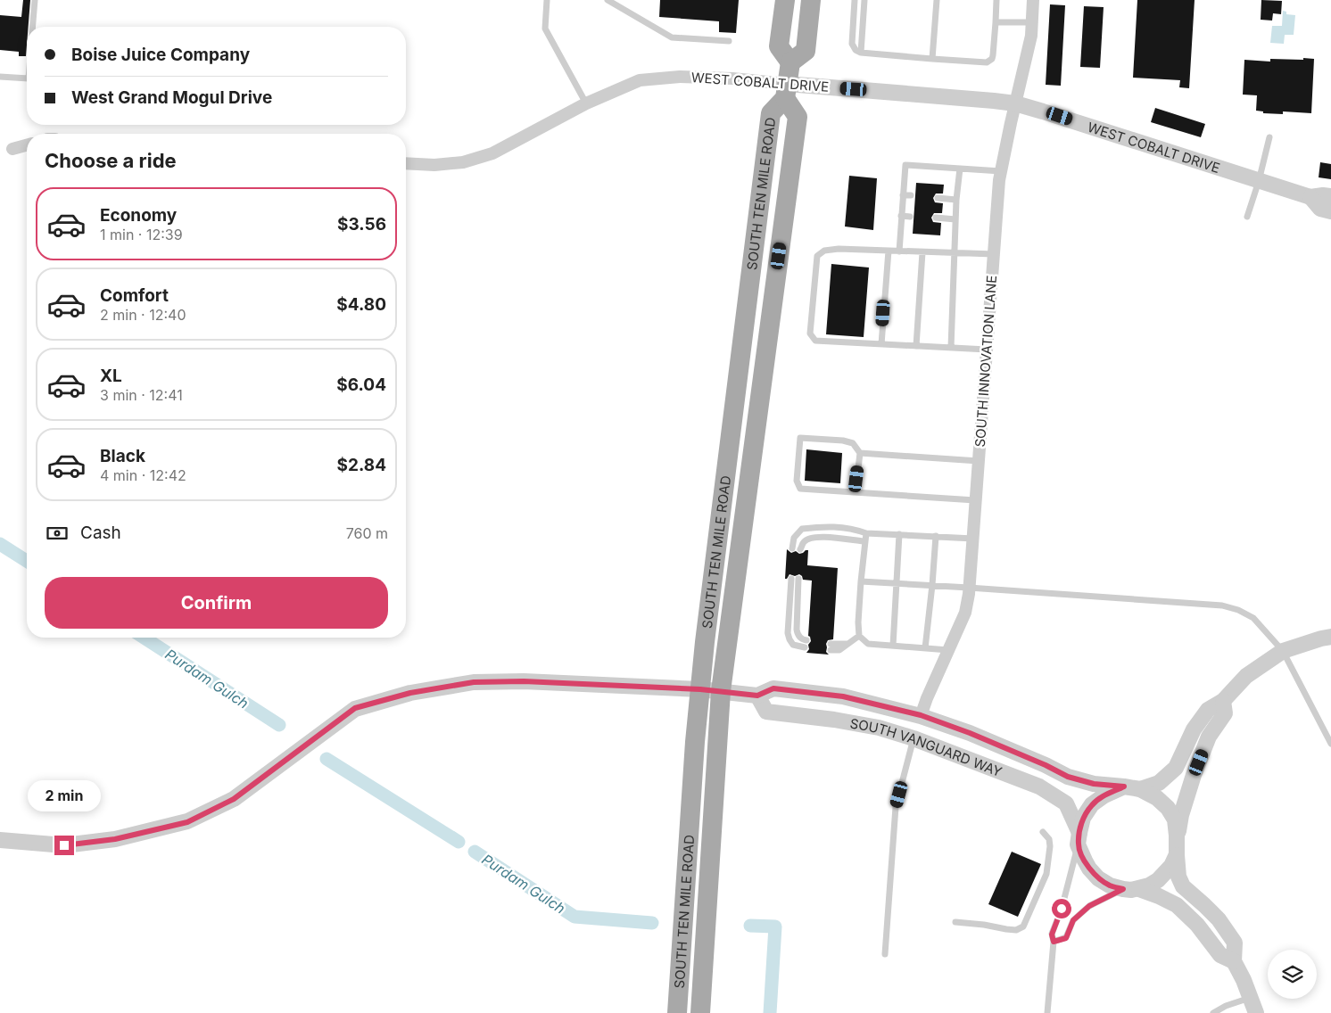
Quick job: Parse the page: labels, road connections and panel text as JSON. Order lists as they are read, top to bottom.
{
  "streets": {
    "main road": ["SOUTH TEN MILE ROAD"],
    "street": ["WEST COBALT DRIVE", "SOUTH INNOVATION LANE", "SOUTH VANGUARD WAY"]
  },
  "crossings": [
    ["WEST COBALT DRIVE", "SOUTH TEN MILE ROAD"],
    ["WEST COBALT DRIVE", "SOUTH INNOVATION LANE"],
    ["SOUTH TEN MILE ROAD", "SOUTH VANGUARD WAY"],
    ["SOUTH INNOVATION LANE", "SOUTH VANGUARD WAY"]
  ],
  "water": ["Purdam Gulch"],
  "page": {
    "banner": ["Boise Juice Company", "West Grand Mogul Drive"],
    "heading": "Choose a ride",
    "list": [
      {
        "name": "Economy",
        "note": "1 min · 12:39",
        "value": "$3.56"
      },
      {
        "name": "Comfort",
        "note": "2 min · 12:40",
        "value": "$4.80"
      },
      {
        "name": "XL",
        "note": "3 min · 12:41",
        "value": "$6.04"
      },
      {
        "name": "Black",
        "note": "4 min · 12:42",
        "value": "$2.84"
      }
    ],
    "pay": ["Cash", "760 m"],
    "buttons": "Confirm",
    "bubble": "2 min"
  }
}
